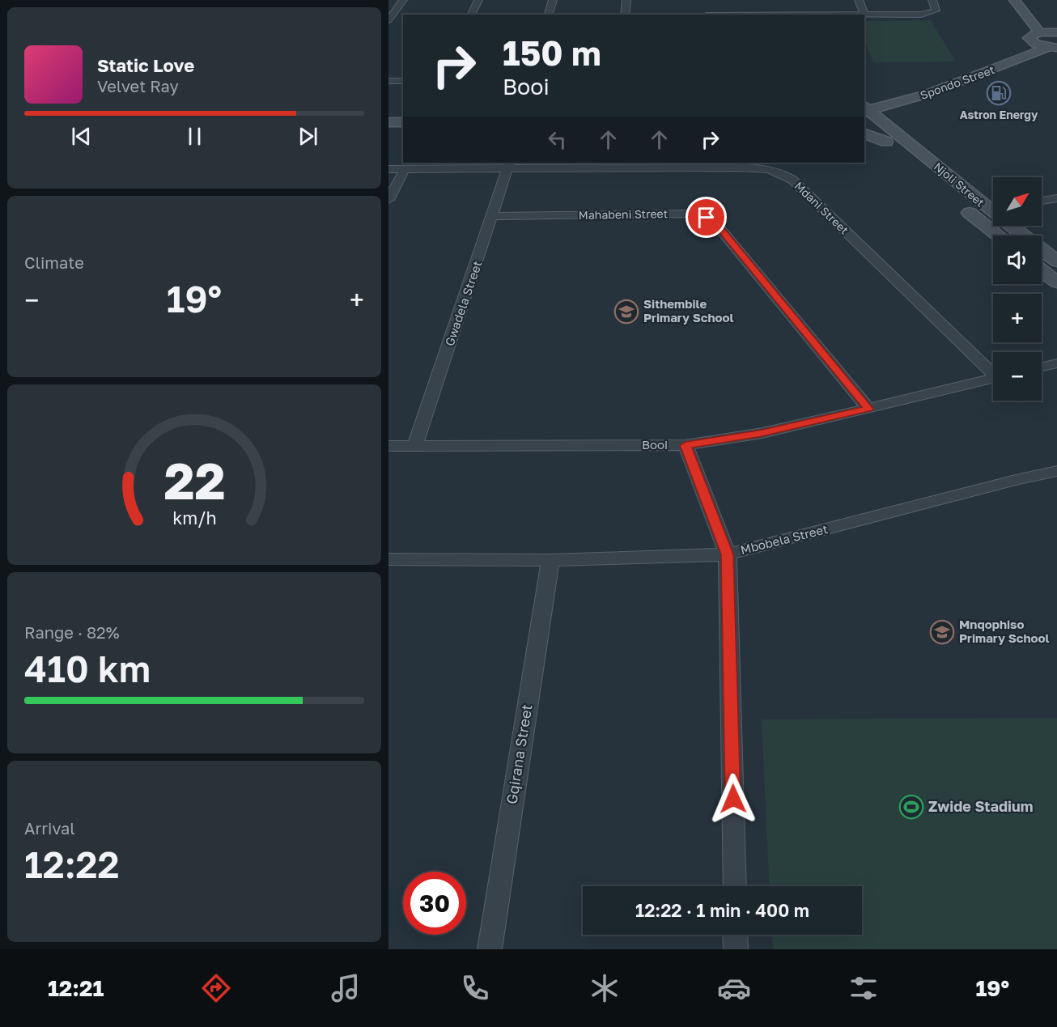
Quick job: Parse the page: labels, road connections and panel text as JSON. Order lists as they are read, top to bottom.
{
  "streets": {
    "main road": ["Spondo Street", "Njoli Street"],
    "street": [
      "Mdani Street",
      "Mahabeni Street",
      "Gwadela Street",
      "Booi",
      "Mbobela Street",
      "Gqirana Street"
    ]
  },
  "crossings": [
    ["Spondo Street", "Njoli Street"],
    ["Mdani Street", "Gwadela Street"],
    ["Mahabeni Street", "Gwadela Street"],
    ["Mahabeni Street", "Booi"],
    ["Gwadela Street", "Booi"],
    ["Mbobela Street", "Gqirana Street"]
  ],
  "places": {
    "fuel station": ["Astron Energy"],
    "school or university": ["Sithembile Primary School", "Mnqophiso Primary School"],
    "sports": ["Zwide Stadium"]
  },
  "north": "top right",
  "page": {
    "turn": ["150 m", "Booi"],
    "song": ["Static Love", "Velvet Ray"],
    "map_buttons": ["+", "−"],
    "tile": [
      "Climate",
      ["Range · 82%", "410 km"],
      ["Arrival", "12:22"]
    ],
    "heat": ["−", "19°", "+"],
    "limit": "30",
    "trip": "12:22 · 1 min · 400 m",
    "tabs": ["12:21", "19°"],
    "gauge": ["22", "km/h"]
  }
}
